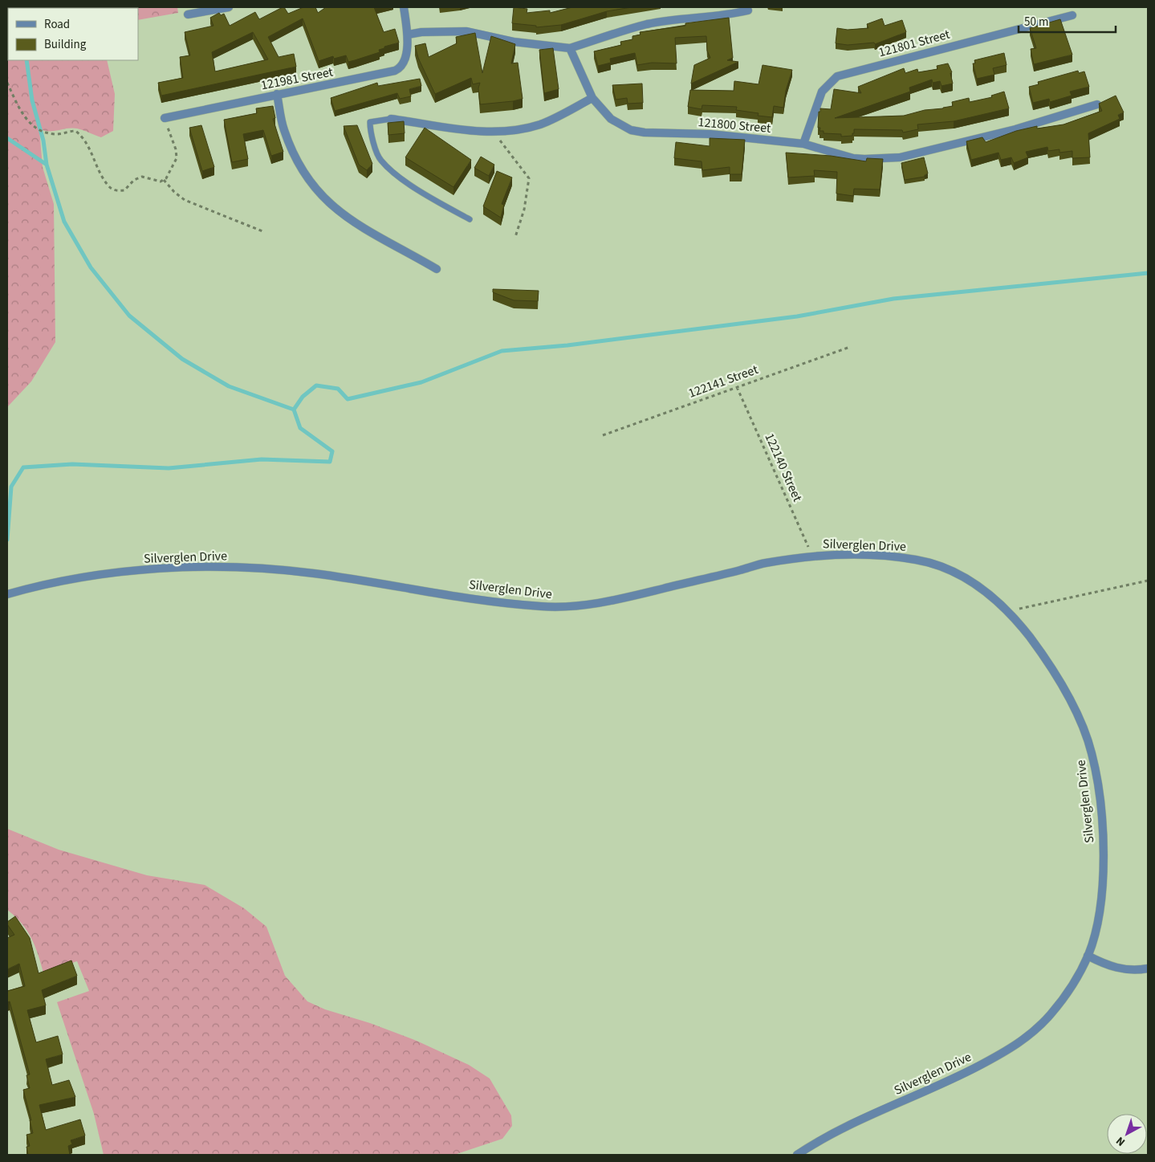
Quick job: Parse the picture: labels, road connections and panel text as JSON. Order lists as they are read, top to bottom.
{
  "streets": {
    "street": [
      "121801 Street",
      "121981 Street",
      "121800 Street",
      "Silverglen Drive"
    ],
    "path": ["122141 Street", "122140 Street"]
  },
  "crossings": [
    ["121801 Street", "121800 Street"],
    ["122141 Street", "122140 Street"],
    ["122140 Street", "Silverglen Drive"]
  ],
  "legend": ["Road", "Building"],
  "scale_bar": "50 m",
  "north": "bottom left"
}
